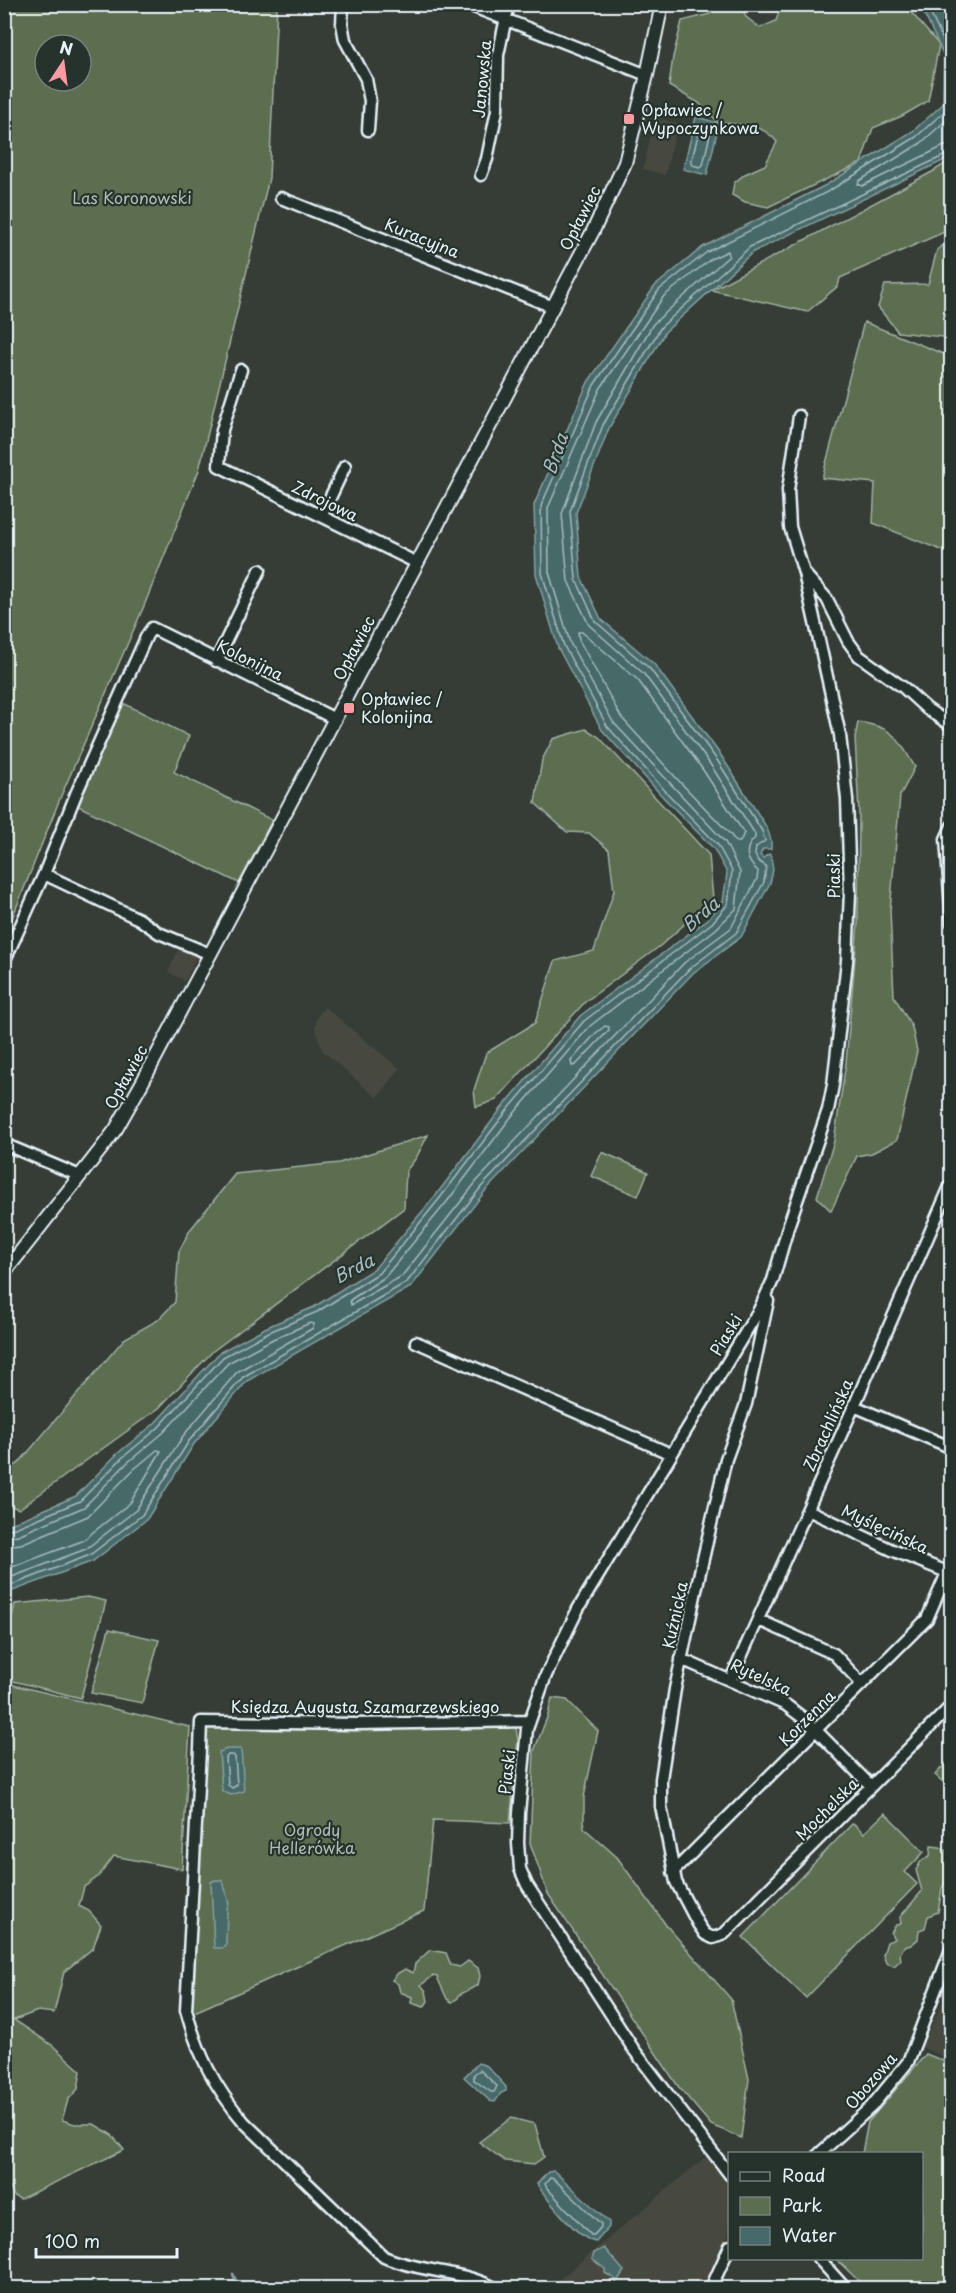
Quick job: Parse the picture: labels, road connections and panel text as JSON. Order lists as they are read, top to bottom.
{
  "streets": {
    "street": [
      "Janowska",
      "Opławiec",
      "Kuracyjna",
      "Zdrojowa",
      "Kolonijna",
      "Piaski",
      "Zbrachlińska",
      "Myślęcińska",
      "Kuźnicka",
      "Rytelska",
      "Księdza Augusta Szamarzewskiego",
      "Korzenna",
      "Mochelska",
      "Obozowa"
    ]
  },
  "crossings": [
    ["Opławiec", "Kuracyjna"],
    ["Opławiec", "Zdrojowa"],
    ["Opławiec", "Kolonijna"],
    ["Piaski", "Kuźnicka"],
    ["Piaski", "Księdza Augusta Szamarzewskiego"],
    ["Zbrachlińska", "Myślęcińska"],
    ["Zbrachlińska", "Rytelska"],
    ["Myślęcińska", "Korzenna"],
    ["Kuźnicka", "Rytelska"],
    ["Kuźnicka", "Korzenna"],
    ["Kuźnicka", "Mochelska"],
    ["Rytelska", "Korzenna"],
    ["Rytelska", "Mochelska"]
  ],
  "water": ["Brda"],
  "parks": ["Las Koronowski", "Ogrody Hellerówka"],
  "places": {
    "transit": ["Opławiec / Wypoczynkowa", "Opławiec / Kolonijna"]
  },
  "legend": ["Road", "Park", "Water"],
  "scale_bar": "100 m",
  "north": "top"
}
